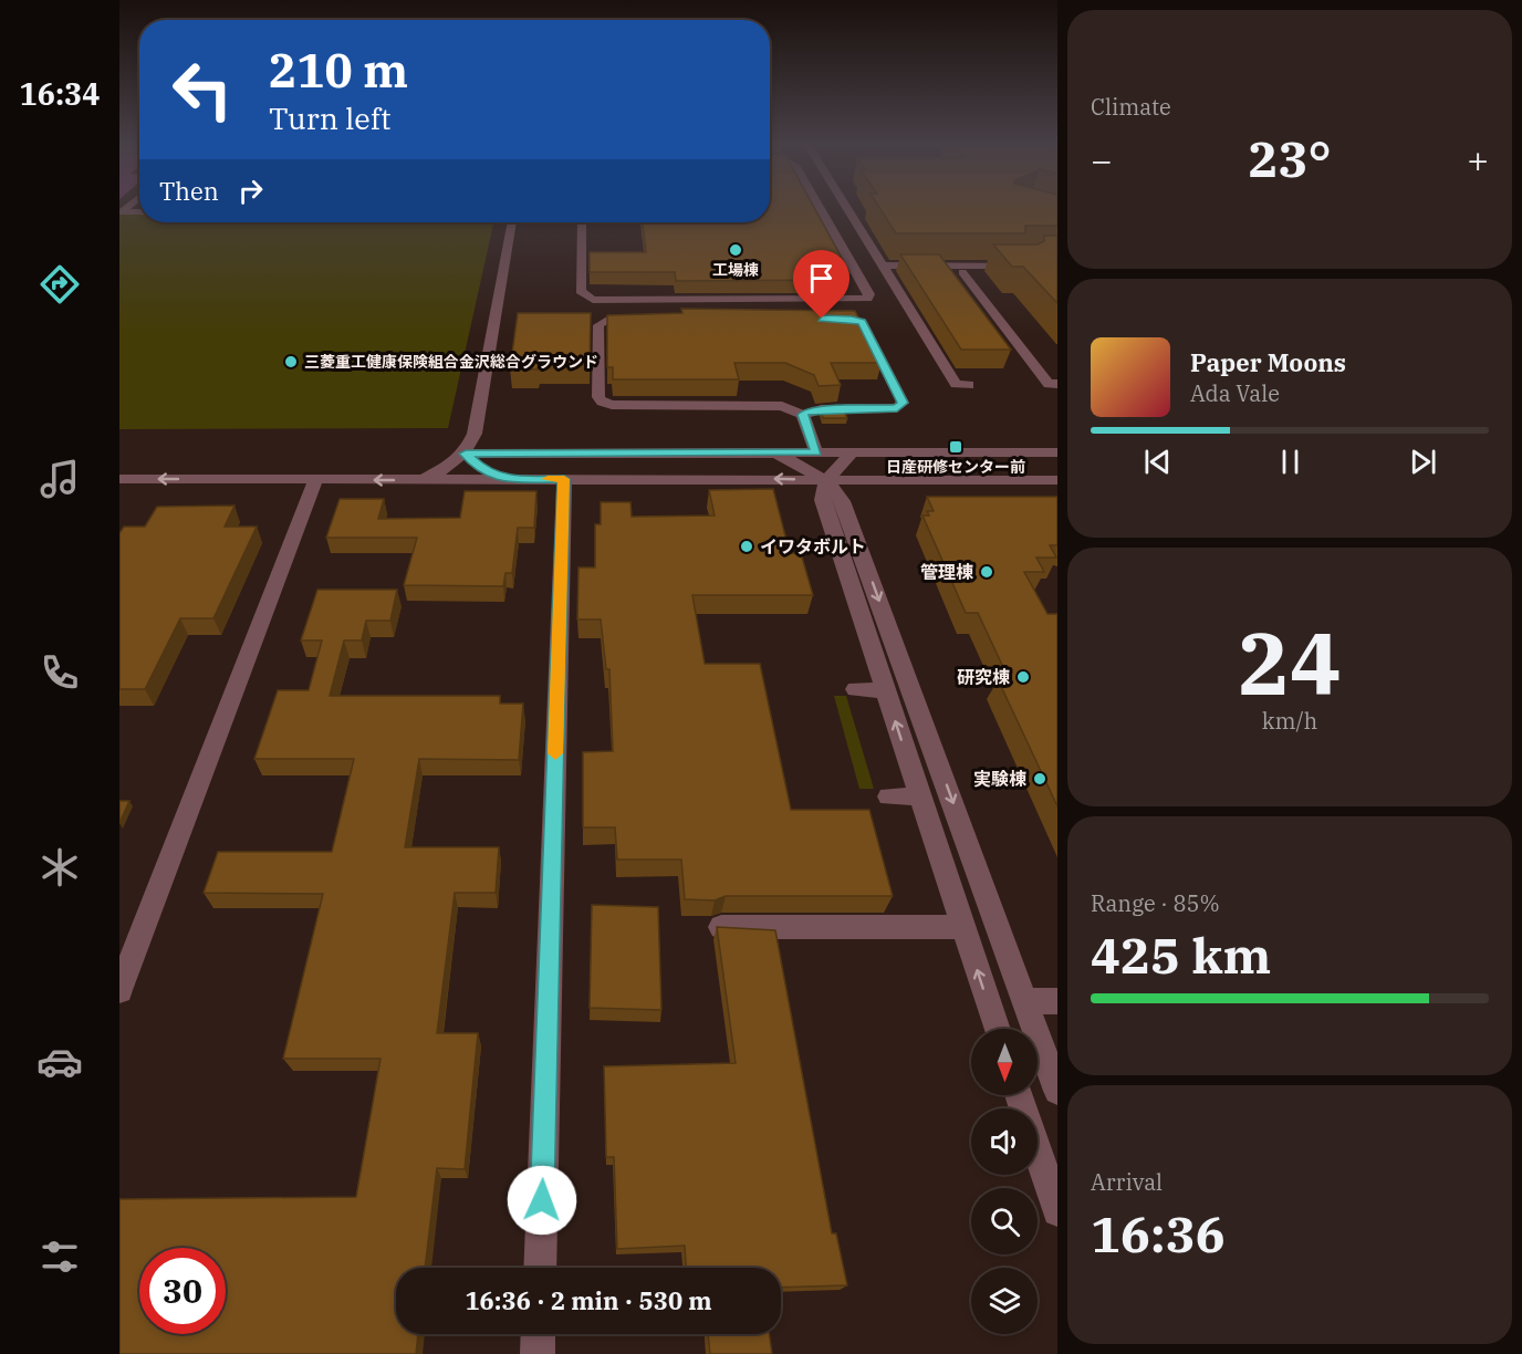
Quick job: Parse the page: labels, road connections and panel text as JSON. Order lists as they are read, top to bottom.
{
  "places": {
    "other": [
      "工場棟",
      "三菱重工健康保険組合金沢総合グラウンド",
      "イワタボルト",
      "管理棟",
      "研究棟",
      "実験棟"
    ],
    "transit": ["日産研修センター前"]
  },
  "north": "bottom",
  "page": {
    "tabs": "16:34",
    "tile": [
      "Climate",
      ["24", "km/h"],
      ["Range · 85%", "425 km"],
      ["Arrival", "16:36"]
    ],
    "turn": ["210 m", "Turn left"],
    "heat": ["−", "23°", "+"],
    "then": "Then",
    "song": ["Paper Moons", "Ada Vale"],
    "limit": "30",
    "trip": "16:36 · 2 min · 530 m"
  }
}
